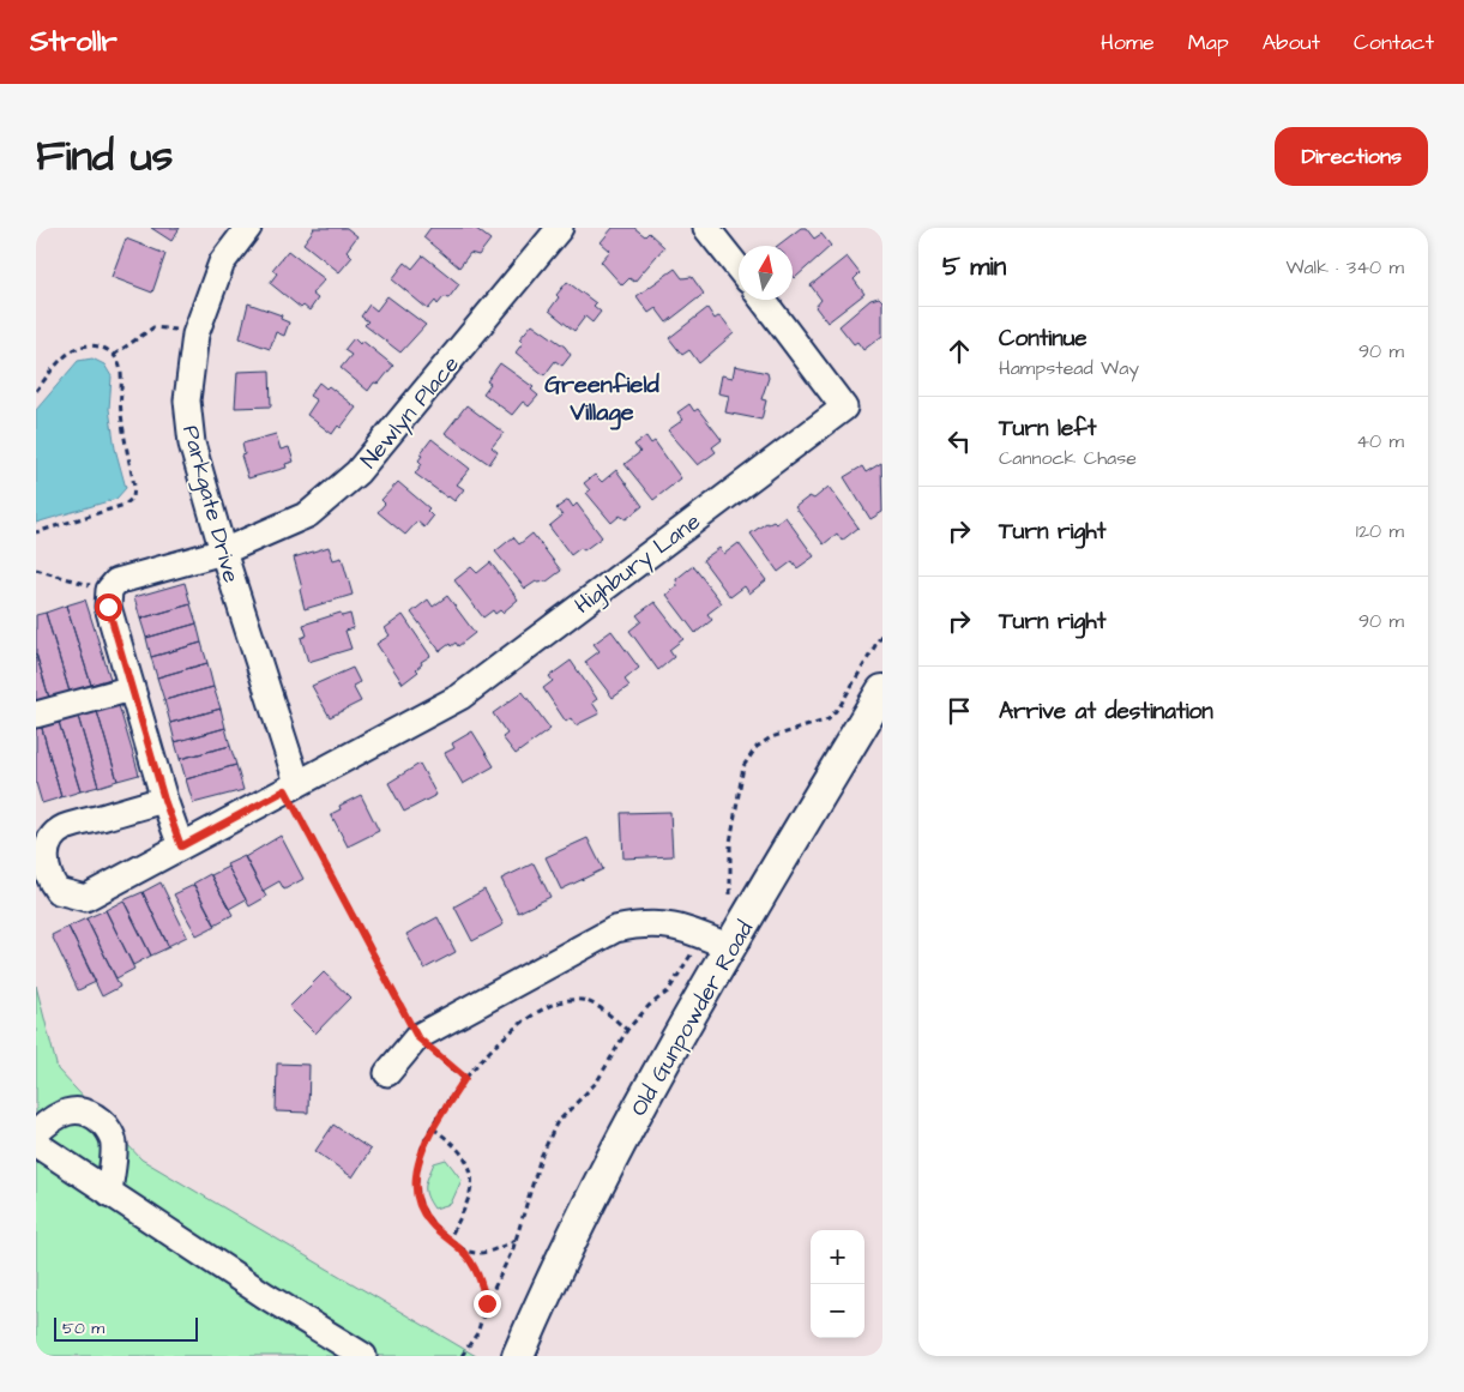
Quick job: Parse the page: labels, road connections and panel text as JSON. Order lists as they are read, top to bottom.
{
  "streets": {
    "main road": ["Old Gunpowder Road"],
    "street": ["Newlyn Place", "Parkgate Drive", "Highbury Lane"]
  },
  "crossings": [
    ["Newlyn Place", "Parkgate Drive"],
    ["Parkgate Drive", "Highbury Lane"]
  ],
  "districts": ["Greenfield Village"],
  "scale_bar": "50 m",
  "north": "top",
  "page": {
    "header": "Strollr",
    "nav": [
      "Home",
      "Map",
      "About",
      "Contact"
    ],
    "title": "Find us",
    "buttons": "Directions",
    "heading": ["5 min", "Walk · 340 m"],
    "list": [
      ["Continue", "Hampstead Way", "90 m"],
      ["Turn left", "Cannock Chase", "40 m"],
      ["Turn right", "120 m"],
      ["Turn right", "90 m"],
      "Arrive at destination"
    ],
    "map_buttons": ["+", "−"],
    "scale": "50 m"
  }
}
